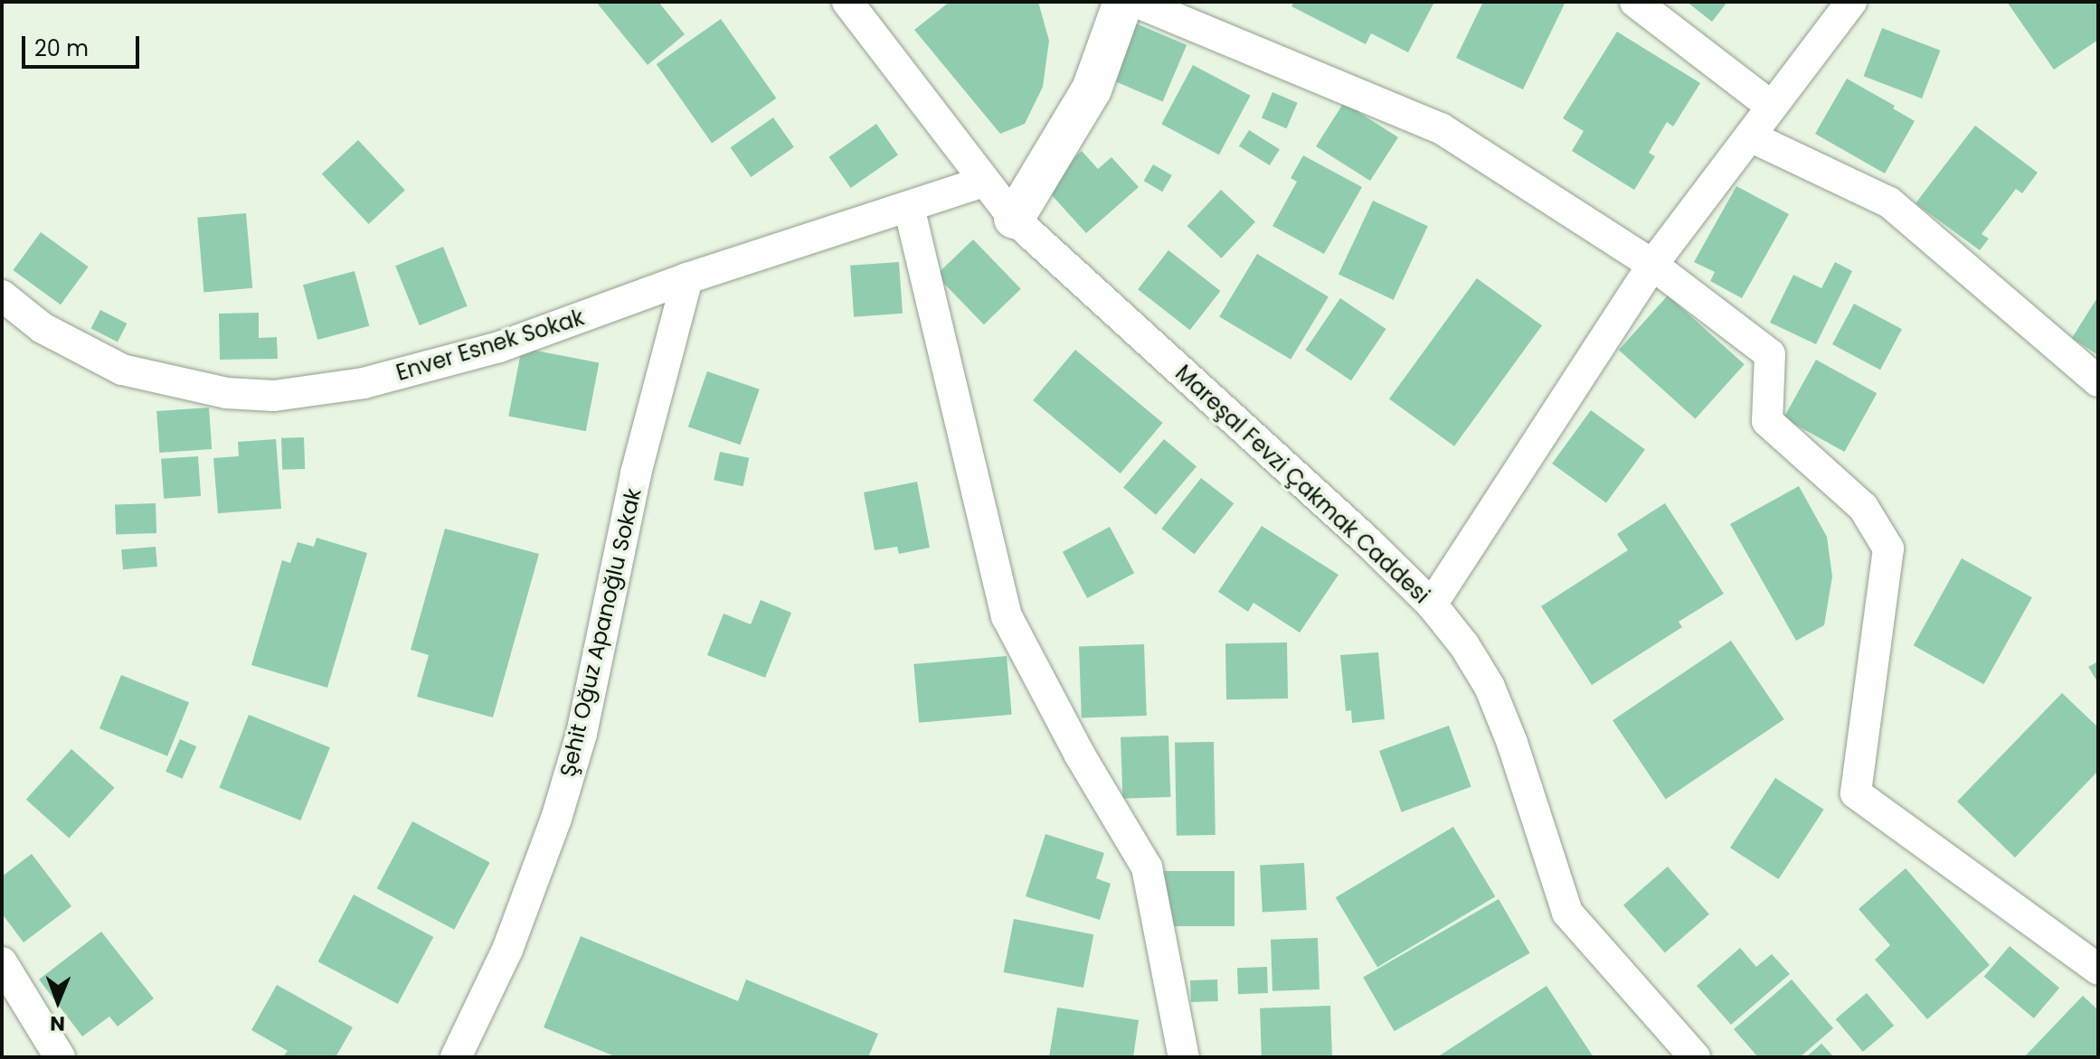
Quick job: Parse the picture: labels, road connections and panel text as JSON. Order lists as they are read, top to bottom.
{
  "streets": {
    "street": ["Enver Esnek Sokak", "Mareşal Fevzi Çakmak Caddesi", "Şehit Oğuz Apanoğlu Sokak"]
  },
  "crossings": [
    ["Enver Esnek Sokak", "Mareşal Fevzi Çakmak Caddesi"],
    ["Enver Esnek Sokak", "Şehit Oğuz Apanoğlu Sokak"]
  ],
  "scale_bar": "20 m",
  "north": "bottom"
}
